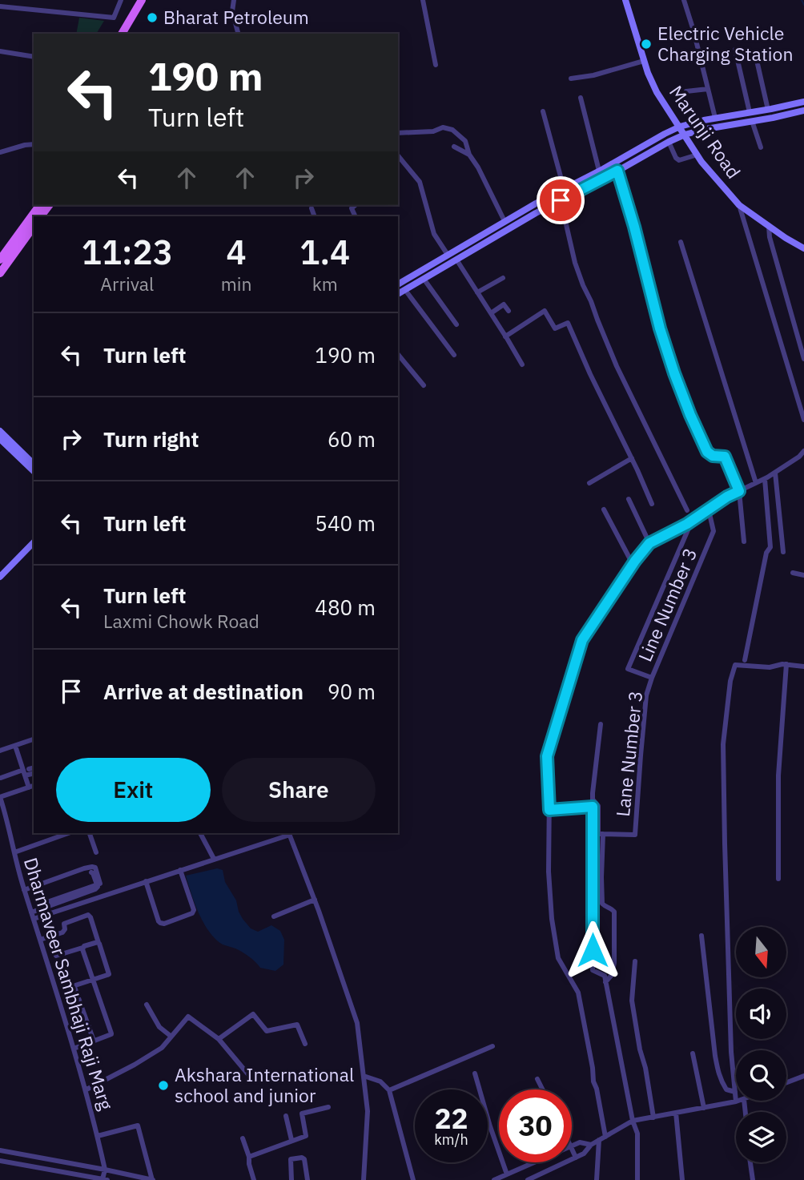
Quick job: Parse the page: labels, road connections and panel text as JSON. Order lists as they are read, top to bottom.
{
  "streets": {
    "main road": ["Marunji Road"],
    "street": ["Line Number 3", "Lane Number 3", "Dharmaveer Sambhaji Raji Marg"]
  },
  "crossings": [
    ["Line Number 3", "Lane Number 3"]
  ],
  "places": ["Bharat Petroleum", "Electric Vehicle Charging Station", "Akshara International school and junior"],
  "north": "bottom",
  "page": {
    "turn": ["190 m", "Turn left"],
    "eta": [
      "11:23",
      "Arrival",
      "4",
      "min",
      "1.4",
      "km"
    ],
    "list": [
      {
        "name": "Turn left",
        "value": "190 m"
      },
      {
        "name": "Turn right",
        "value": "60 m"
      },
      {
        "name": "Turn left",
        "value": "540 m"
      },
      {
        "name": "Turn left",
        "note": "Laxmi Chowk Road",
        "value": "480 m"
      },
      {
        "name": "Arrive at destination",
        "value": "90 m"
      }
    ],
    "buttons": ["Exit", "Share"],
    "speed": "22 km/h",
    "limit": "30"
  }
}
